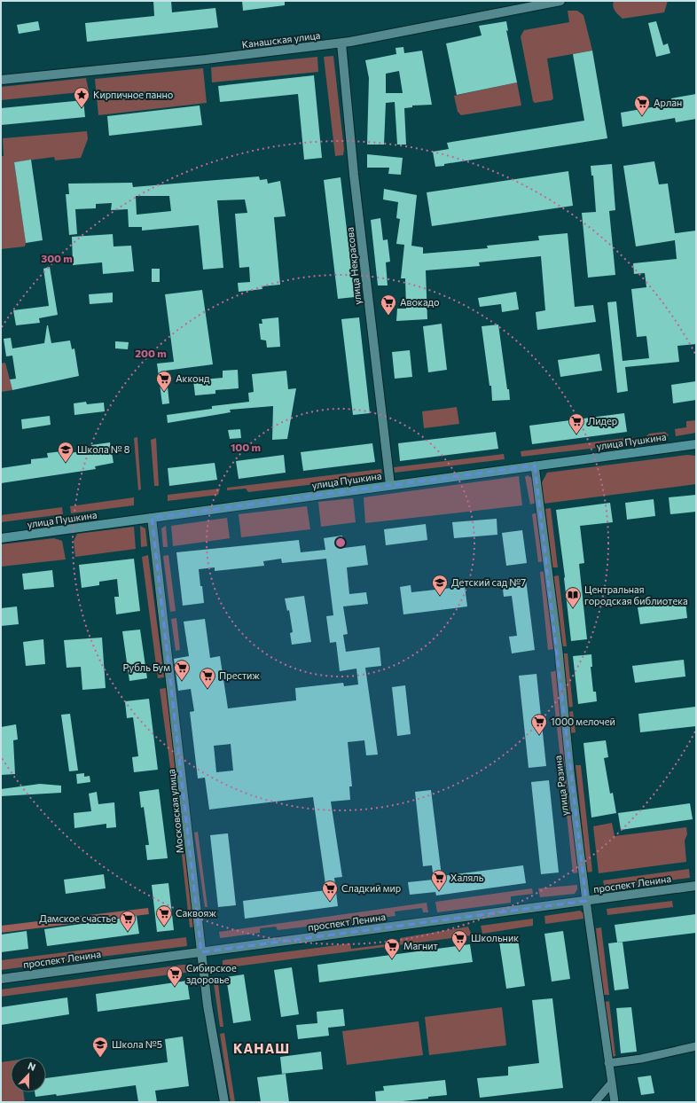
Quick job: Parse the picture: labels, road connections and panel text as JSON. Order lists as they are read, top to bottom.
{
  "streets": {
    "main road": ["улица Пушкина"],
    "street": [
      "Канашская улица",
      "улица Некрасова",
      "улица Разина",
      "Московская улица",
      "проспект Ленина"
    ]
  },
  "crossings": [
    ["Канашская улица", "улица Некрасова"],
    ["улица Некрасова", "улица Пушкина"],
    ["улица Пушкина", "улица Разина"],
    ["улица Пушкина", "Московская улица"],
    ["улица Разина", "проспект Ленина"],
    ["Московская улица", "проспект Ленина"]
  ],
  "districts": ["КАНАШ"],
  "places": {
    "place": ["Кирпичное панно"],
    "supermarket": [
      "Арлан",
      "Авокадо",
      "Акконд",
      "Лидер",
      "Рубль Бум",
      "Престиж",
      "1000 мелочей",
      "Халяль",
      "Сладкий мир",
      "Саквояж",
      "Дамское счастье",
      "Школьник",
      "Магнит",
      "Сибирское здоровье"
    ],
    "school or university": ["Школа № 8", "Детский сад №7", "Школа №5"],
    "library": ["Центральная городская библиотека"]
  },
  "north": "top",
  "rings": ["300 m", "200 m", "100 m"]
}
